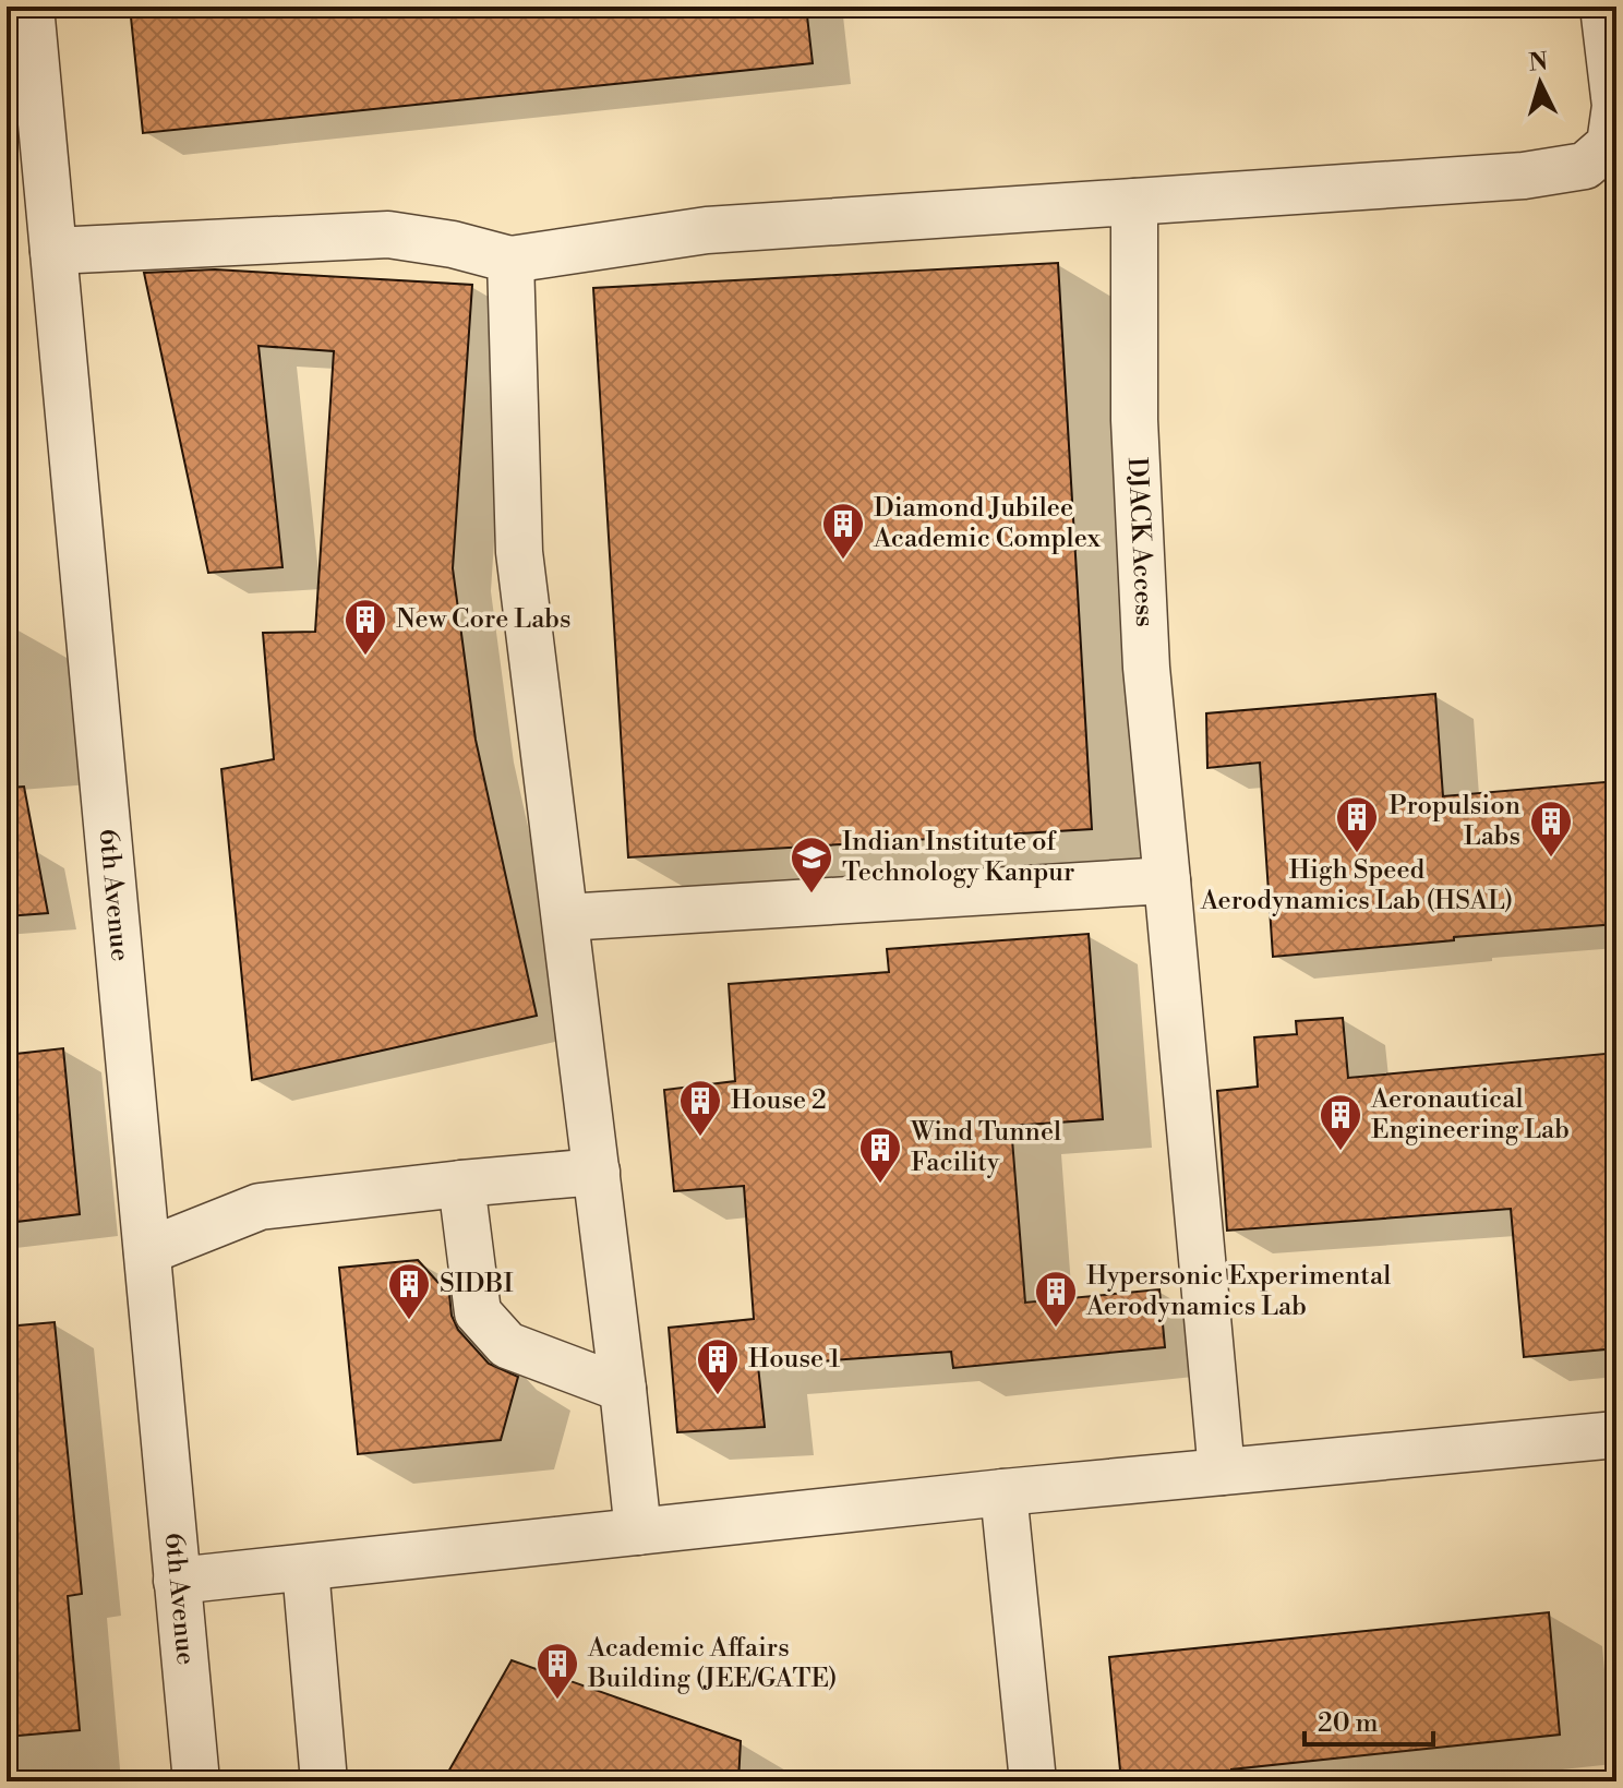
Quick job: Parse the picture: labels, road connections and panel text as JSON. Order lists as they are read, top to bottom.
{
  "streets": {
    "street": ["DJACK Access", "6th Avenue"]
  },
  "places": {
    "building": [
      "Diamond Jubilee Academic Complex",
      "New Core Labs",
      "High Speed Aerodynamics Lab (HSAL)",
      "Propulsion Labs",
      "House 2",
      "Aeronautical Engineering Lab",
      "Wind Tunnel Facility",
      "SIDBI",
      "Hypersonic Experimental Aerodynamics Lab",
      "House 1",
      "Academic Affairs Building (JEE/GATE)"
    ],
    "school or university": ["Indian Institute of Technology Kanpur"]
  },
  "scale_bar": "20 m",
  "north": "top"
}
